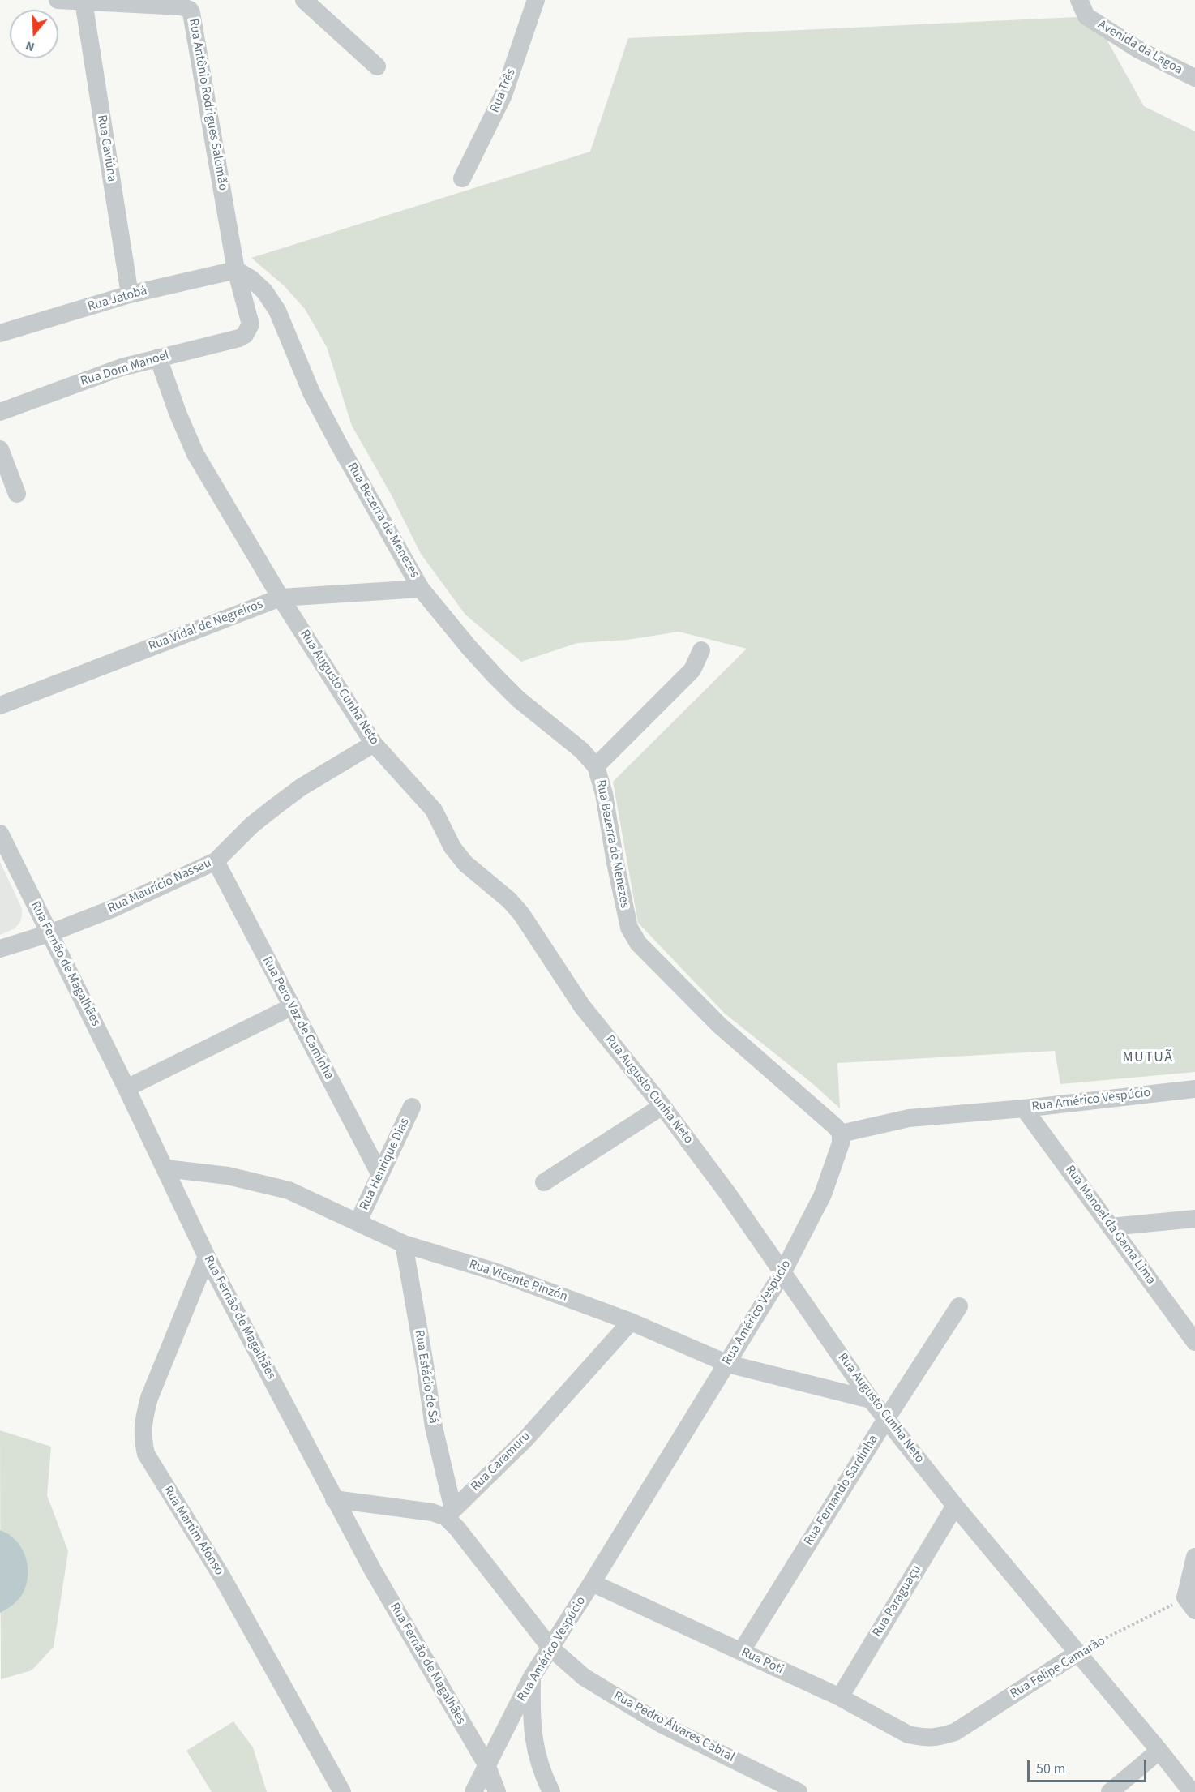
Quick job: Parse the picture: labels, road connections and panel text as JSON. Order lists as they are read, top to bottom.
{
  "streets": {
    "street": [
      "Avenida da Lagoa",
      "Rua Três",
      "Rua Antônio Rodrigues Salomão",
      "Rua Caviúna",
      "Rua Jatobá",
      "Rua Dom Manoel",
      "Rua Bezerra de Menezes",
      "Rua Vidal de Negreiros",
      "Rua Augusto Cunha Neto",
      "Rua Maurício Nassau",
      "Rua Fernão de Magalhães",
      "Rua Pero Vaz de Caminha",
      "Rua Américo Vespúcio",
      "Rua Henrique Dias",
      "Rua Manoel da Gama Lima",
      "Rua Vicente Pinzón",
      "Rua Estácio de Sá",
      "Rua Caramuru",
      "Rua Fernando Sardinha",
      "Rua Martim Afonso",
      "Rua Paraguaçu",
      "Rua Poti",
      "Rua Felipe Camarão",
      "Rua Pedro Álvares Cabral"
    ]
  },
  "crossings": [
    ["Rua Antônio Rodrigues Salomão", "Rua Caviúna"],
    ["Rua Antônio Rodrigues Salomão", "Rua Jatobá"],
    ["Rua Antônio Rodrigues Salomão", "Rua Dom Manoel"],
    ["Rua Antônio Rodrigues Salomão", "Rua Bezerra de Menezes"],
    ["Rua Caviúna", "Rua Jatobá"],
    ["Rua Jatobá", "Rua Bezerra de Menezes"],
    ["Rua Dom Manoel", "Rua Augusto Cunha Neto"],
    ["Rua Bezerra de Menezes", "Rua Vidal de Negreiros"],
    ["Rua Bezerra de Menezes", "Rua Américo Vespúcio"],
    ["Rua Vidal de Negreiros", "Rua Augusto Cunha Neto"],
    ["Rua Augusto Cunha Neto", "Rua Maurício Nassau"],
    ["Rua Augusto Cunha Neto", "Rua Américo Vespúcio"],
    ["Rua Augusto Cunha Neto", "Rua Vicente Pinzón"],
    ["Rua Augusto Cunha Neto", "Rua Fernando Sardinha"],
    ["Rua Augusto Cunha Neto", "Rua Paraguaçu"],
    ["Rua Augusto Cunha Neto", "Rua Felipe Camarão"],
    ["Rua Maurício Nassau", "Rua Fernão de Magalhães"],
    ["Rua Maurício Nassau", "Rua Pero Vaz de Caminha"],
    ["Rua Fernão de Magalhães", "Rua Américo Vespúcio"],
    ["Rua Fernão de Magalhães", "Rua Vicente Pinzón"],
    ["Rua Fernão de Magalhães", "Rua Martim Afonso"],
    ["Rua Pero Vaz de Caminha", "Rua Henrique Dias"],
    ["Rua Américo Vespúcio", "Rua Manoel da Gama Lima"],
    ["Rua Américo Vespúcio", "Rua Vicente Pinzón"],
    ["Rua Américo Vespúcio", "Rua Poti"],
    ["Rua Américo Vespúcio", "Rua Pedro Álvares Cabral"],
    ["Rua Henrique Dias", "Rua Vicente Pinzón"],
    ["Rua Vicente Pinzón", "Rua Estácio de Sá"],
    ["Rua Vicente Pinzón", "Rua Caramuru"],
    ["Rua Estácio de Sá", "Rua Caramuru"],
    ["Rua Estácio de Sá", "Rua Pedro Álvares Cabral"],
    ["Rua Caramuru", "Rua Pedro Álvares Cabral"],
    ["Rua Fernando Sardinha", "Rua Poti"],
    ["Rua Paraguaçu", "Rua Poti"],
    ["Rua Poti", "Rua Felipe Camarão"]
  ],
  "districts": ["MUTUÃ"],
  "scale_bar": "50 m",
  "north": "bottom"
}
